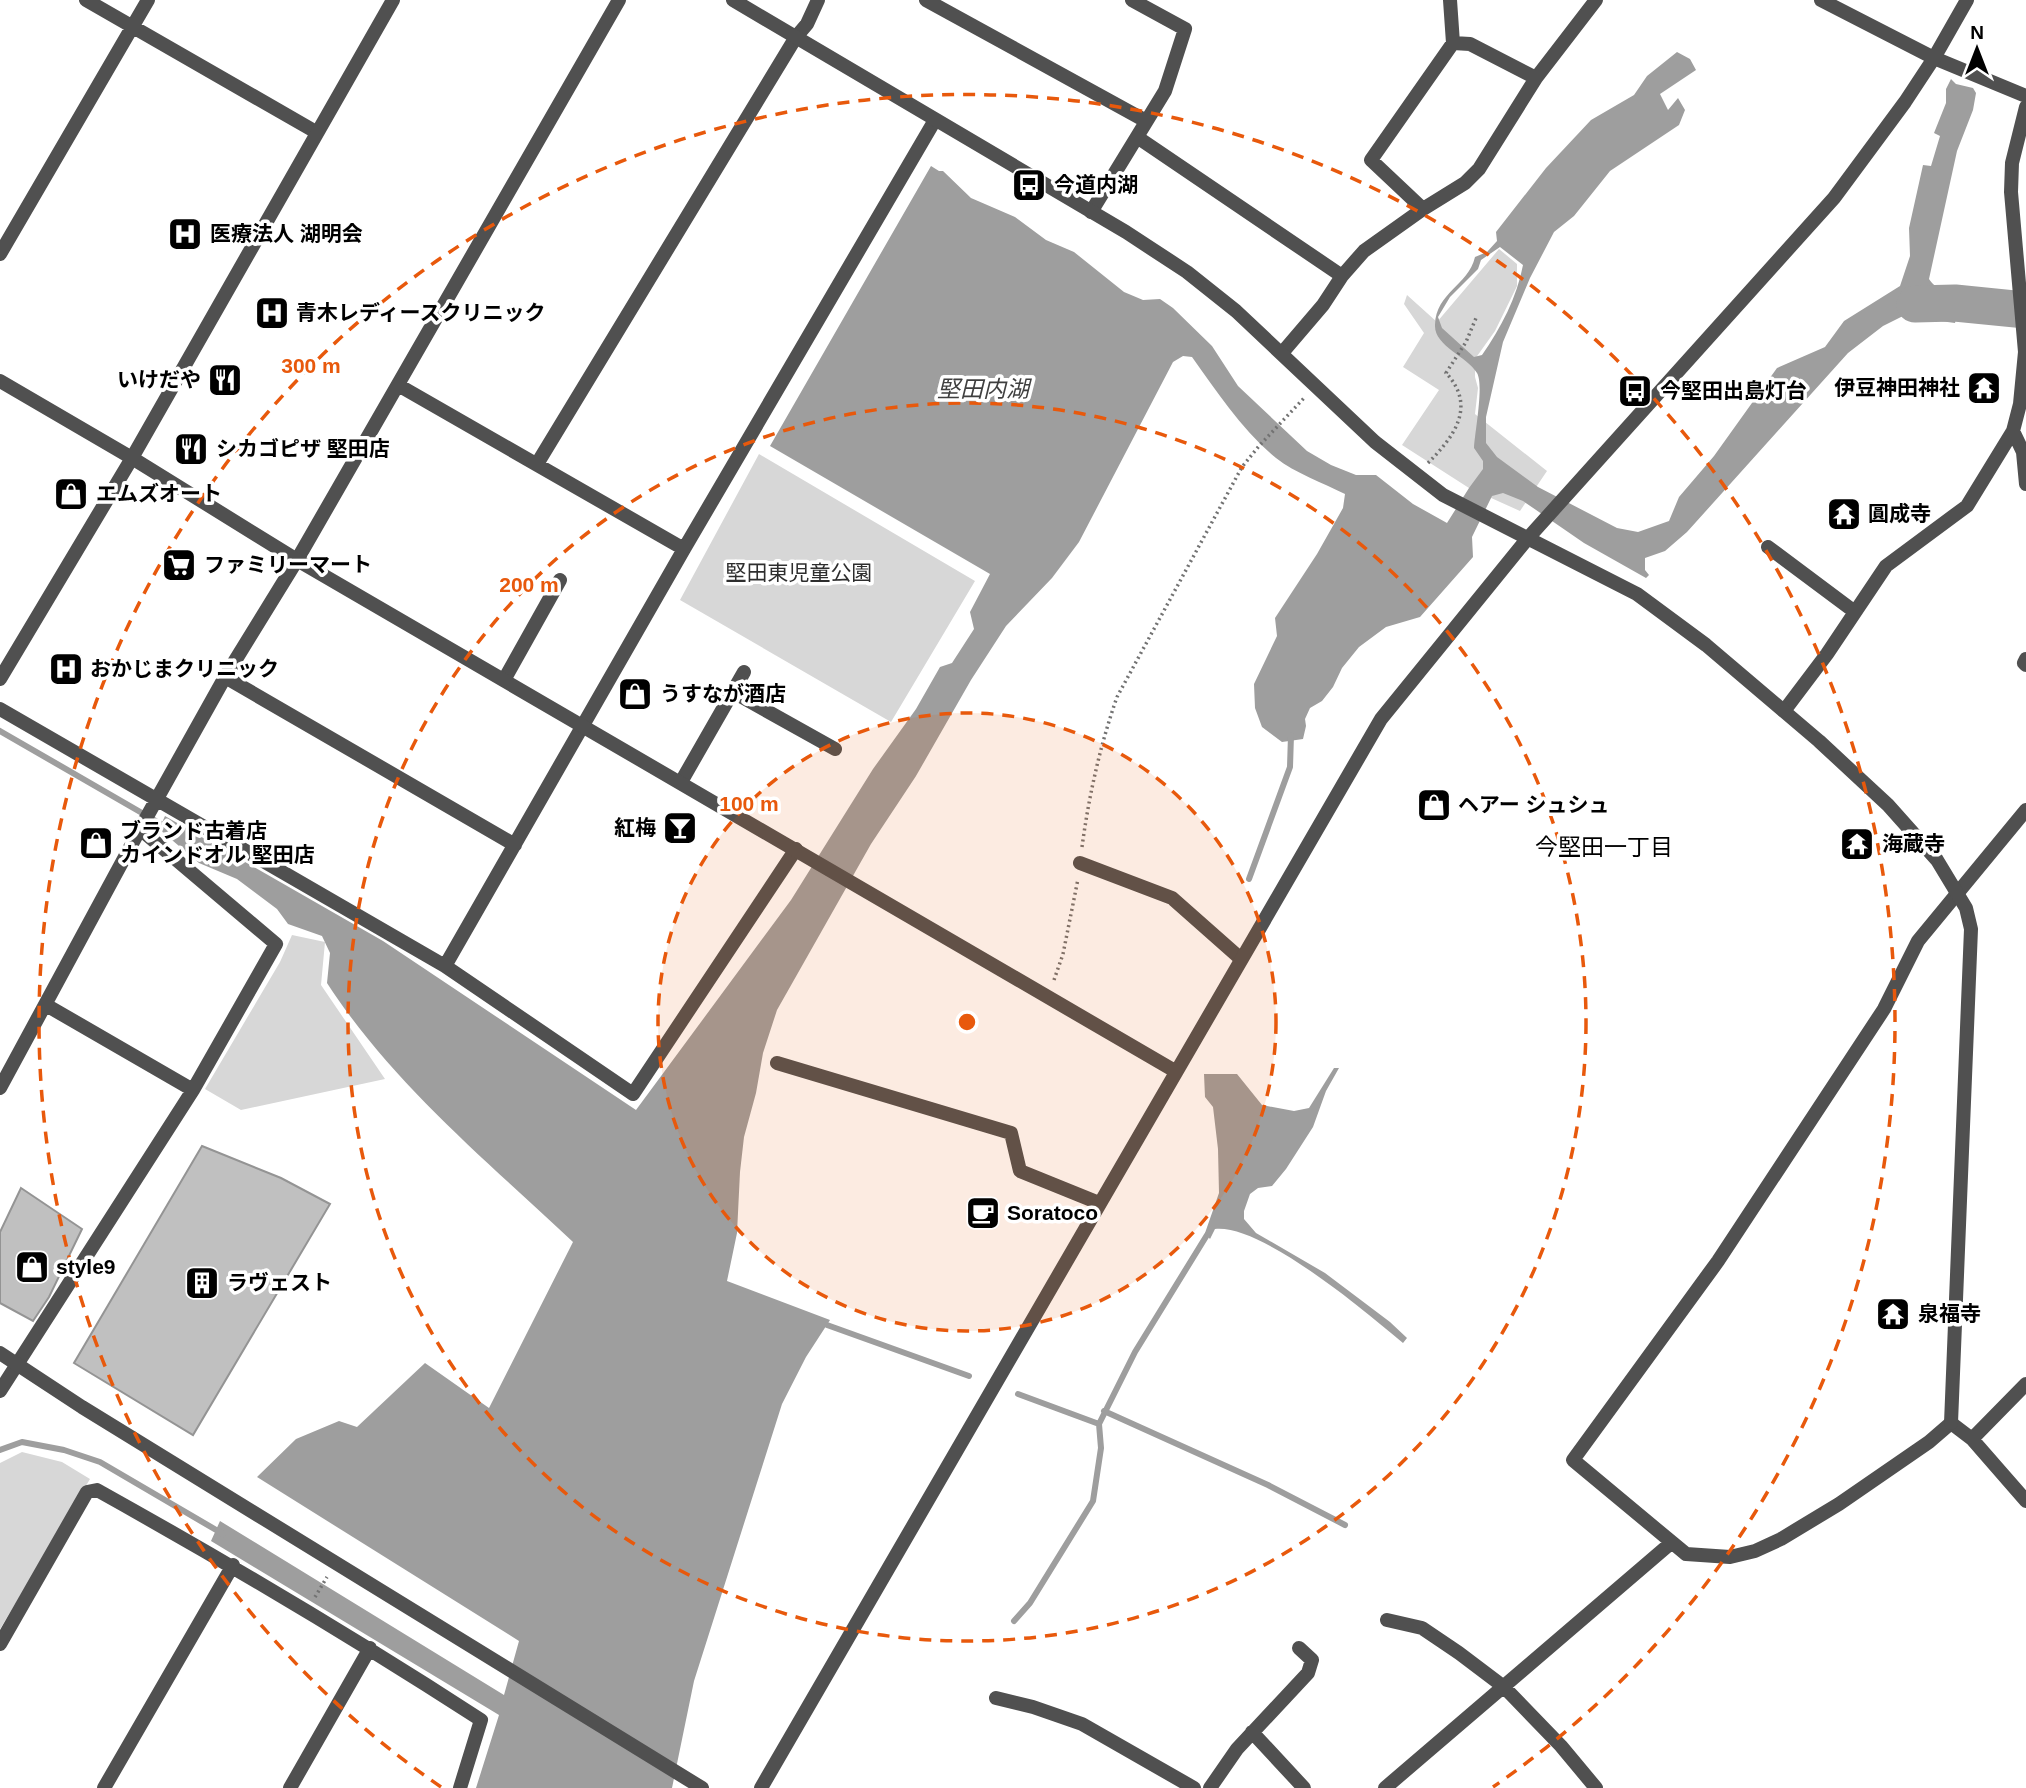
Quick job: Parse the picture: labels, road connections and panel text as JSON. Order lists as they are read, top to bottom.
{
  "districts": ["今堅田一丁目"],
  "water": ["堅田内湖"],
  "parks": ["堅田東児童公園"],
  "places": {
    "bus stop": ["今道内湖", "今堅田出島灯台"],
    "hospital": ["医療法人 湖明会", "青木レディースクリニック", "おかじまクリニック"],
    "restaurant": ["いけだや", "シカゴピザ 堅田店"],
    "temple": [
      "伊豆神田神社",
      "圓成寺",
      "海蔵寺",
      "泉福寺"
    ],
    "shop": [
      "エムズオート",
      "うすなが酒店",
      "ヘアー シュシュ",
      "ブランド古着店 カインドオル 堅田店",
      "style9"
    ],
    "supermarket": ["ファミリーマート"],
    "bar": ["紅梅"],
    "cafe": ["Soratoco"],
    "building": ["ラヴェスト"]
  },
  "north": "top",
  "rings": ["300 m", "200 m", "100 m"]
}
